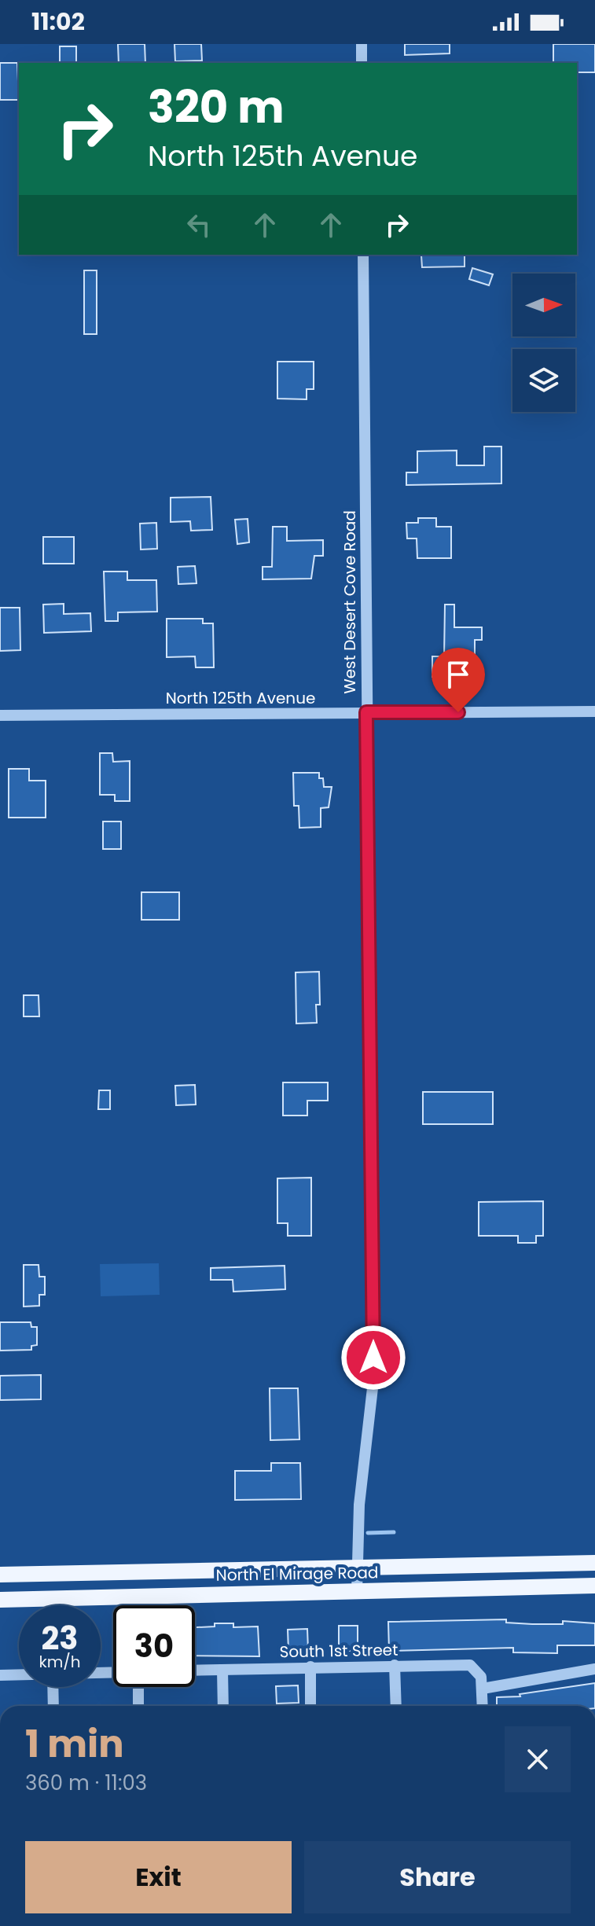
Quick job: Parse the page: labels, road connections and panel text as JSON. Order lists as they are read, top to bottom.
{
  "streets": {
    "main road": ["North El Mirage Road"],
    "street": ["West Desert Cove Road", "North 125th Avenue", "South 1st Street"]
  },
  "crossings": [
    ["West Desert Cove Road", "North 125th Avenue"],
    ["West Desert Cove Road", "North El Mirage Road"]
  ],
  "north": "right",
  "page": {
    "status": "11:02",
    "turn": ["320 m", "North 125th Avenue"],
    "speed": "23 km/h",
    "limit": "30",
    "heading": ["1 min", "360 m · 11:03"],
    "buttons": ["Exit", "Share"]
  }
}
